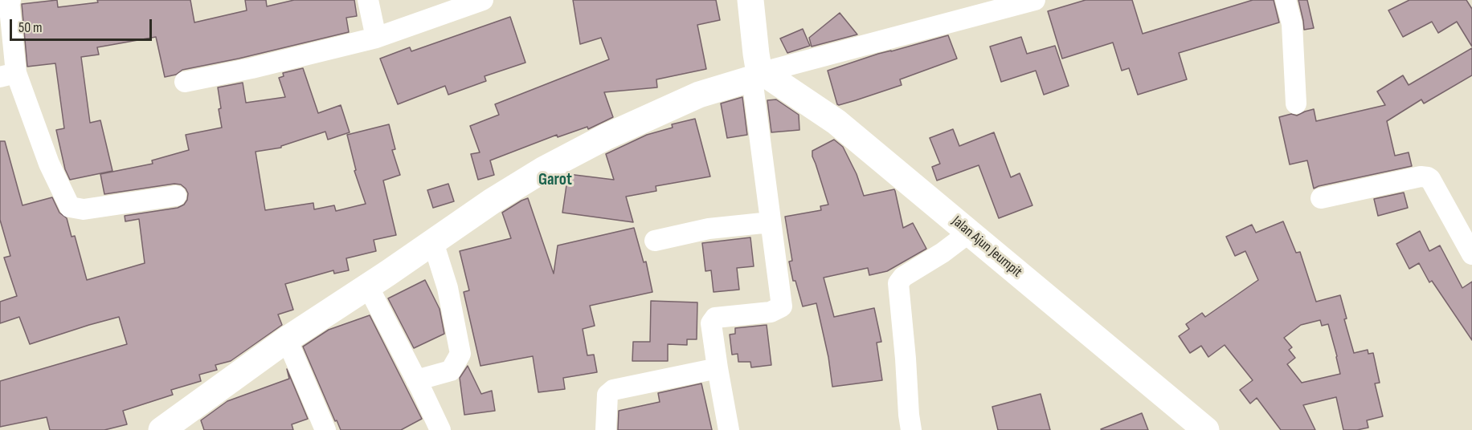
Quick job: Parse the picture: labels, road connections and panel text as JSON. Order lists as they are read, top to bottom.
{
  "streets": {
    "street": ["Jalan Ajun Jeumpit"]
  },
  "districts": ["Garot"],
  "scale_bar": "50 m"
}
